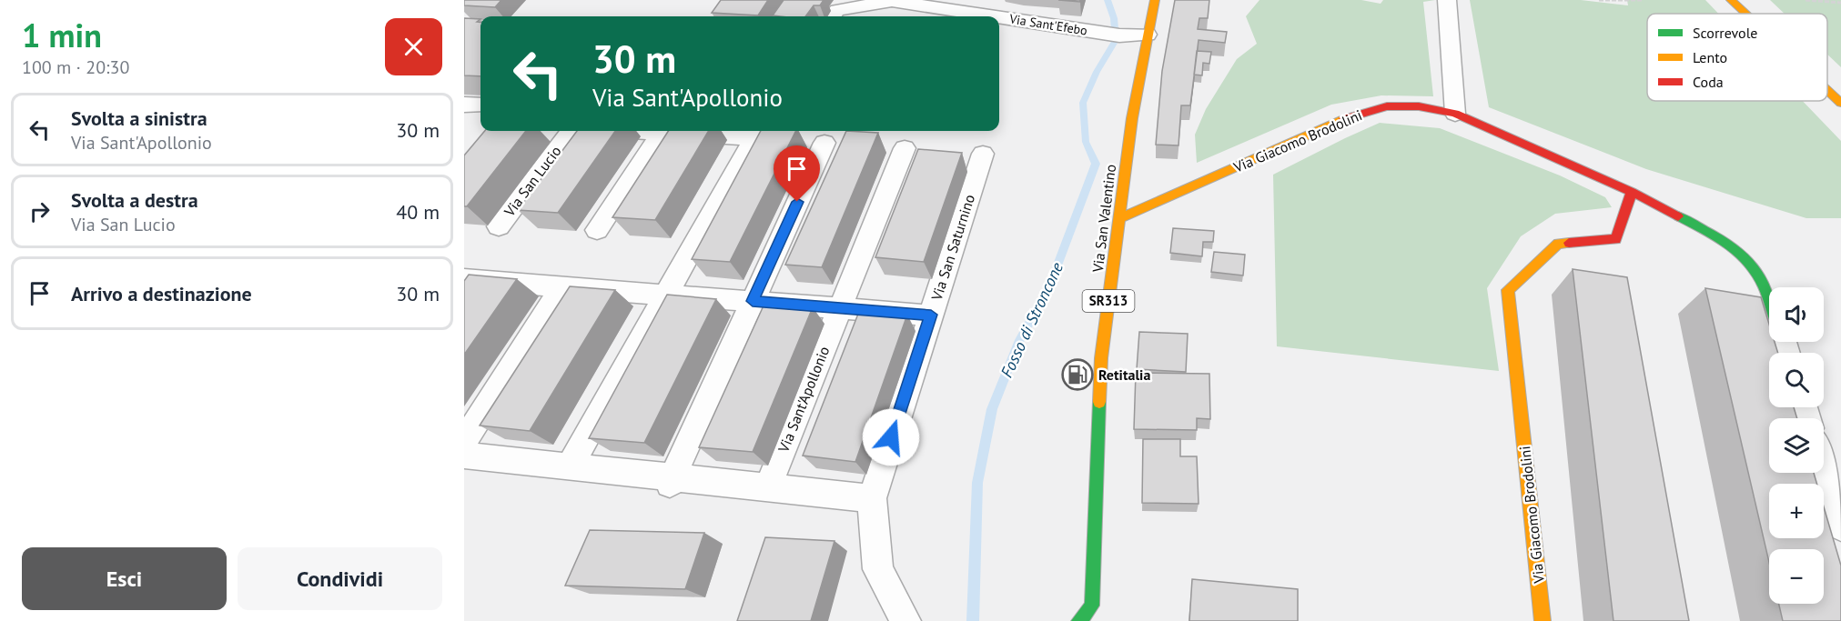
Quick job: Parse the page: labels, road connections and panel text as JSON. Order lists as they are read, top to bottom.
{
  "streets": {
    "street": [
      "Via Sant'Efebo",
      "Via Giacomo Brodolini",
      "Via San Lucio",
      "Via San Valentino",
      "Via San Saturnino",
      "SR313",
      "Via Sant'Apollonio"
    ]
  },
  "crossings": [
    ["Via Sant'Efebo", "Via San Valentino"],
    ["Via Giacomo Brodolini", "Via San Valentino"]
  ],
  "water": ["Fosso di Stroncone"],
  "places": {
    "fuel station": ["Retitalia"]
  },
  "legend": ["Scorrevole", "Lento", "Coda"],
  "page": {
    "heading": ["1 min", "100 m · 20:30"],
    "turn": ["30 m", "Via Sant'Apollonio"],
    "list": [
      {
        "name": "Svolta a sinistra",
        "note": "Via Sant'Apollonio",
        "value": "30 m"
      },
      {
        "name": "Svolta a destra",
        "note": "Via San Lucio",
        "value": "40 m"
      },
      {
        "name": "Arrivo a destinazione",
        "value": "30 m"
      }
    ],
    "map_buttons": ["+", "−"],
    "buttons": ["Esci", "Condividi"]
  }
}
